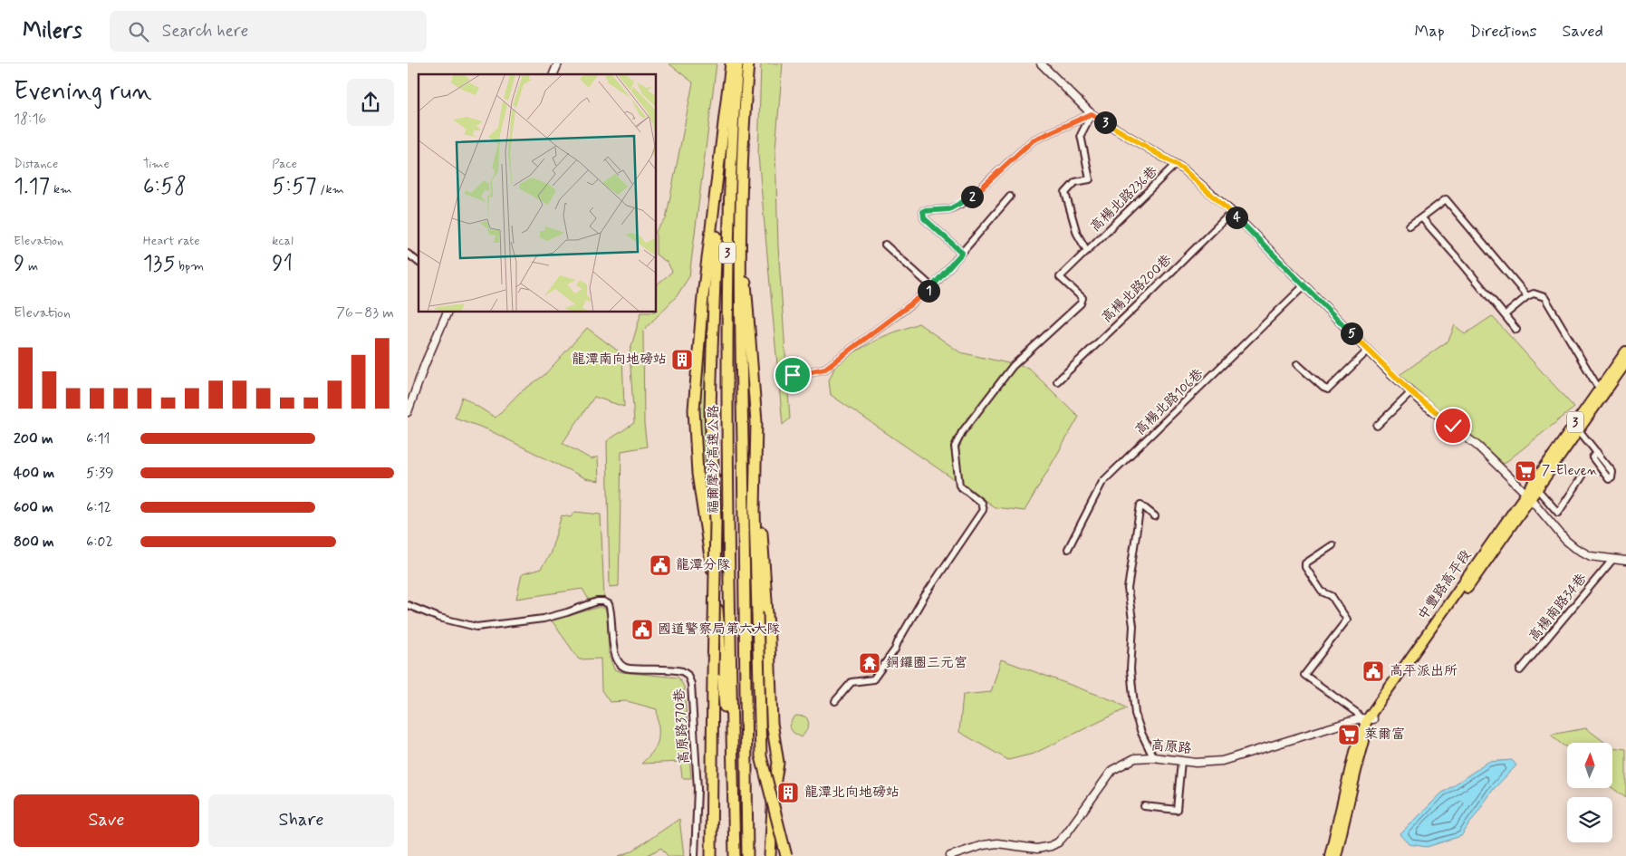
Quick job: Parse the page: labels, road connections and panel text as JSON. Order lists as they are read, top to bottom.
{
  "streets": {
    "highway": ["3", "福爾摩沙高速公路"],
    "main road": ["中豐路高平段"],
    "street": [
      "高楊北路236巷",
      "高楊北路200巷",
      "高楊北路106巷",
      "高楊南路34巷",
      "高原路370巷",
      "高原路"
    ]
  },
  "crossings": [
    ["中豐路高平段", "高原路"]
  ],
  "places": {
    "building": ["龍潭南向地磅站", "龍潭北向地磅站"],
    "supermarket": ["7-Eleven", "萊爾富"],
    "public building": ["龍潭分隊", "國道警察局第六大隊", "高平派出所"],
    "temple": ["銅鑼圈三元宮"]
  },
  "north": "top",
  "page": {
    "header": "Milers",
    "search": "Search here",
    "nav": ["Map", "Directions", "Saved"],
    "heading": ["Evening run", "18:16"],
    "pins": [
      "3",
      "2",
      "4",
      "1",
      "5"
    ],
    "stats": [
      ["Distance", "1.17 km"],
      ["Time", "6:58"],
      ["Pace", "5:57 /km"],
      ["Elevation", "9 m"],
      ["Heart rate", "135 bpm"],
      ["kcal", "91"]
    ],
    "chart": ["Elevation", "76–83 m"],
    "list": [
      {
        "name": "200 m",
        "note": "6:11"
      },
      {
        "name": "400 m",
        "note": "5:39"
      },
      {
        "name": "600 m",
        "note": "6:12"
      },
      {
        "name": "800 m",
        "note": "6:02"
      }
    ],
    "buttons": ["Save", "Share"]
  }
}
